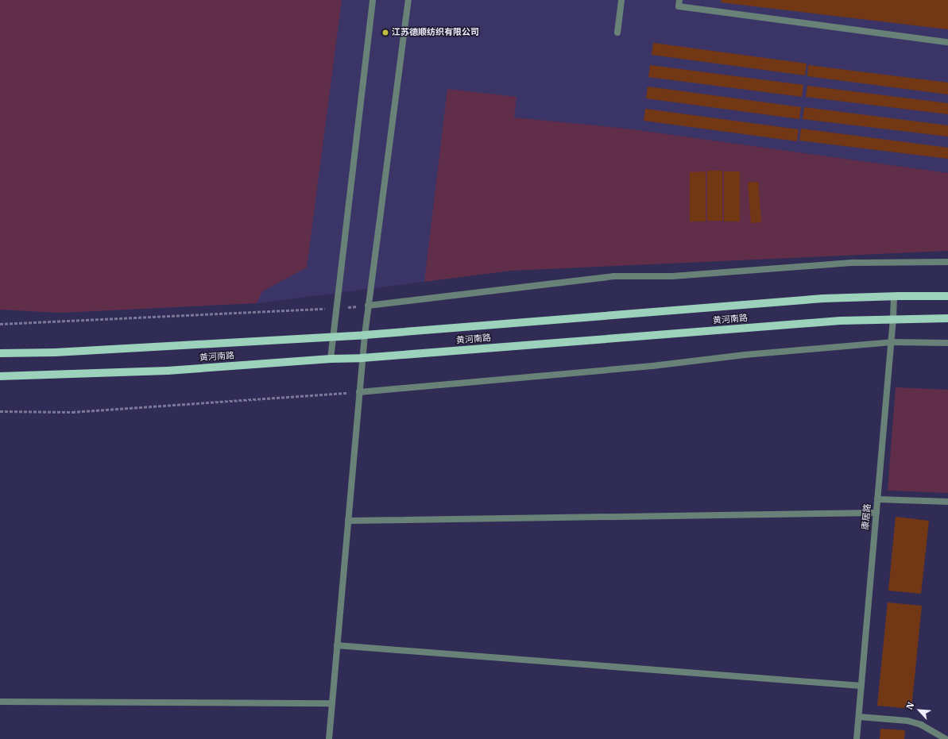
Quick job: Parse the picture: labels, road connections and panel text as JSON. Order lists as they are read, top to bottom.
{
  "streets": {
    "main road": ["黄河南路"],
    "street": ["康居路"]
  },
  "crossings": [
    ["黄河南路", "康居路"]
  ],
  "places": ["江苏德顺纺织有限公司"],
  "north": "top left"
}
